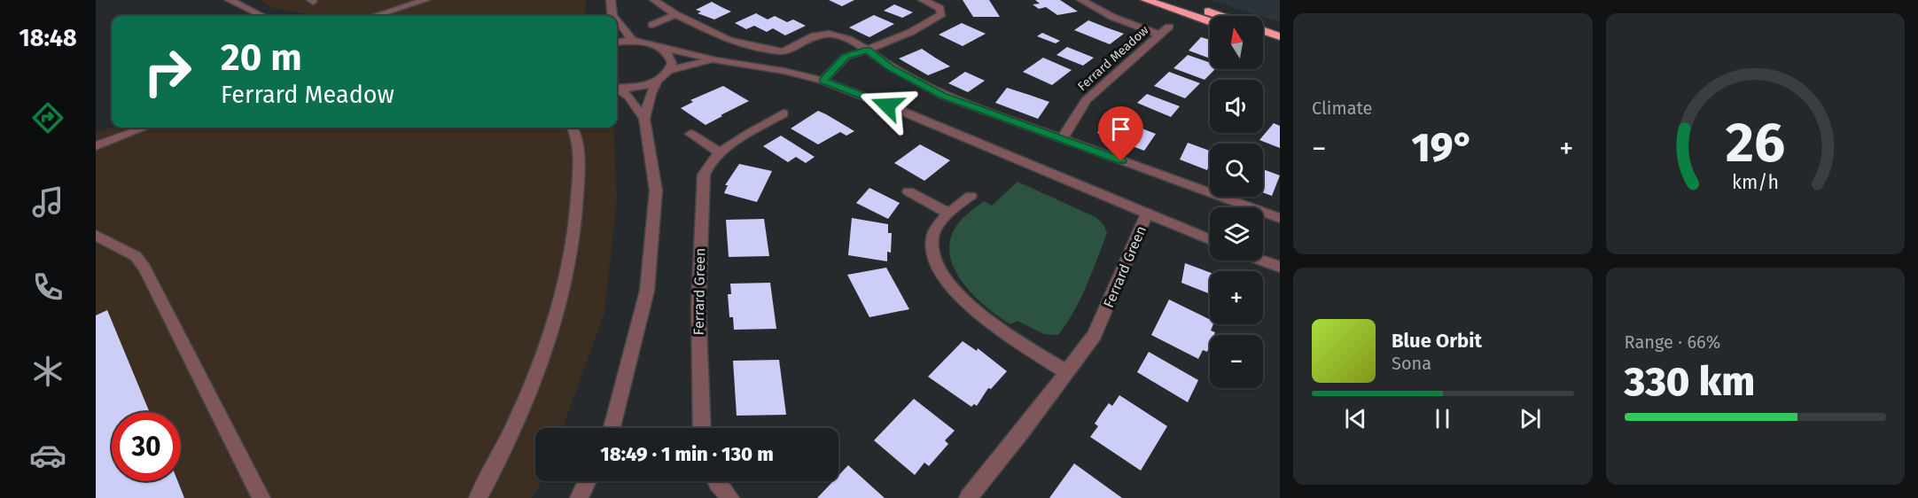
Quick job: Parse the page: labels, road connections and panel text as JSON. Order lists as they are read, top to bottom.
{
  "streets": {
    "street": ["Ferrard Meadow", "Ferrard Green"]
  },
  "north": "top",
  "page": {
    "tabs": "18:48",
    "tile": [
      "Climate",
      ["Range · 66%", "330 km"]
    ],
    "map_buttons": ["+", "−"],
    "turn": ["20 m", "Ferrard Meadow"],
    "heat": ["−", "19°", "+"],
    "song": ["Blue Orbit", "Sona"],
    "limit": "30",
    "trip": "18:49 · 1 min · 130 m",
    "gauge": ["26", "km/h"]
  }
}
